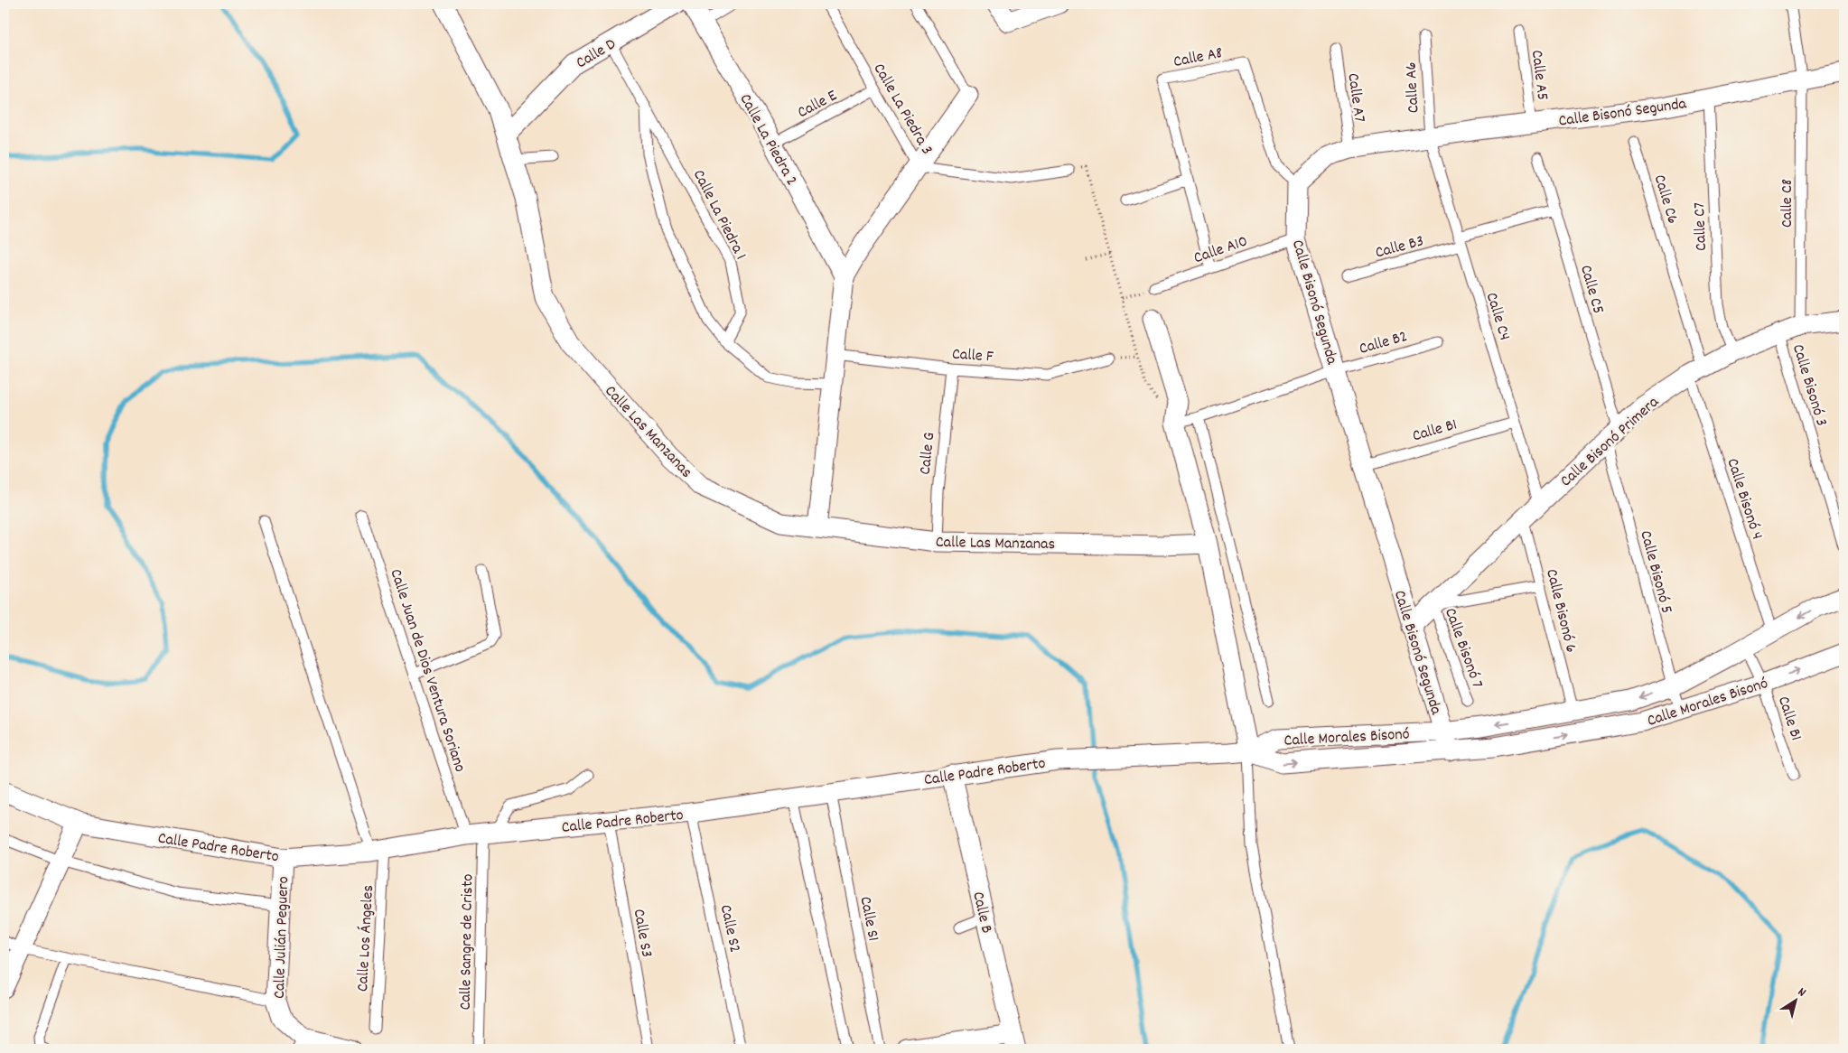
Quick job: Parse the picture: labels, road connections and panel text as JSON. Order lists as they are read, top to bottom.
{
  "streets": {
    "street": [
      "Calle D",
      "Calle Bisonó Segunda",
      "Calle La Piedra 2",
      "Calle Las Manzanas",
      "Calle Bisonó Primera",
      "Calle Morales Bisonó",
      "Calle Padre Roberto",
      "Calle B",
      "Calle Julián Peguero"
    ],
    "lane": [
      "Calle A8",
      "Calle A5",
      "Calle A6",
      "Calle A7",
      "Calle E",
      "Calle La Piedra 3",
      "Calle C6",
      "Calle C8",
      "Calle La Piedra 1",
      "Calle C7",
      "Calle B3",
      "Calle A10",
      "Calle C5",
      "Calle C4",
      "Calle B2",
      "Calle F",
      "Calle Bisonó 3",
      "Calle B1",
      "Calle G",
      "Calle Bisonó 4",
      "Calle Bisonó 5",
      "Calle Bisonó 6",
      "Calle Bisonó 7",
      "Calle Juan de Dios Ventura Soriano",
      "Calle S1",
      "Calle S2",
      "Calle S3",
      "Calle Los Ángeles",
      "Calle Sangre de Cristo"
    ]
  },
  "crossings": [
    ["Calle D", "Calle La Piedra 1"],
    ["Calle D", "Calle Las Manzanas"],
    ["Calle A8", "Calle Bisonó Segunda"],
    ["Calle A8", "Calle A10"],
    ["Calle A5", "Calle Bisonó Segunda"],
    ["Calle A6", "Calle Bisonó Segunda"],
    ["Calle A6", "Calle C4"],
    ["Calle A7", "Calle Bisonó Segunda"],
    ["Calle E", "Calle La Piedra 3"],
    ["Calle E", "Calle La Piedra 2"],
    ["Calle Bisonó Segunda", "Calle C8"],
    ["Calle Bisonó Segunda", "Calle C7"],
    ["Calle Bisonó Segunda", "Calle A10"],
    ["Calle Bisonó Segunda", "Calle C4"],
    ["Calle Bisonó Segunda", "Calle B2"],
    ["Calle Bisonó Segunda", "Calle B1"],
    ["Calle Bisonó Segunda", "Calle Bisonó Primera"],
    ["Calle Bisonó Segunda", "Calle Morales Bisonó"],
    ["Calle C6", "Calle Bisonó Primera"],
    ["Calle C6", "Calle Bisonó 4"],
    ["Calle C8", "Calle Bisonó Primera"],
    ["Calle C7", "Calle Bisonó Primera"],
    ["Calle B3", "Calle C5"],
    ["Calle B3", "Calle C4"],
    ["Calle C5", "Calle Bisonó Primera"],
    ["Calle C5", "Calle Bisonó 5"],
    ["Calle C4", "Calle B1"],
    ["Calle C4", "Calle Bisonó Primera"],
    ["Calle F", "Calle G"],
    ["Calle Bisonó 3", "Calle Bisonó Primera"],
    ["Calle B1", "Calle Morales Bisonó"],
    ["Calle Las Manzanas", "Calle G"],
    ["Calle Bisonó Primera", "Calle Bisonó 4"],
    ["Calle Bisonó Primera", "Calle Bisonó 5"],
    ["Calle Bisonó Primera", "Calle Bisonó 6"],
    ["Calle Bisonó Primera", "Calle Bisonó 7"],
    ["Calle Bisonó 4", "Calle Morales Bisonó"],
    ["Calle Bisonó 5", "Calle Morales Bisonó"],
    ["Calle Bisonó 6", "Calle Morales Bisonó"],
    ["Calle Juan de Dios Ventura Soriano", "Calle Padre Roberto"],
    ["Calle Juan de Dios Ventura Soriano", "Calle Sangre de Cristo"],
    ["Calle Morales Bisonó", "Calle Padre Roberto"],
    ["Calle Padre Roberto", "Calle B"],
    ["Calle Padre Roberto", "Calle S1"],
    ["Calle Padre Roberto", "Calle S2"],
    ["Calle Padre Roberto", "Calle S3"],
    ["Calle Padre Roberto", "Calle Julián Peguero"],
    ["Calle Padre Roberto", "Calle Los Ángeles"],
    ["Calle Padre Roberto", "Calle Sangre de Cristo"]
  ],
  "north": "top right"
}
